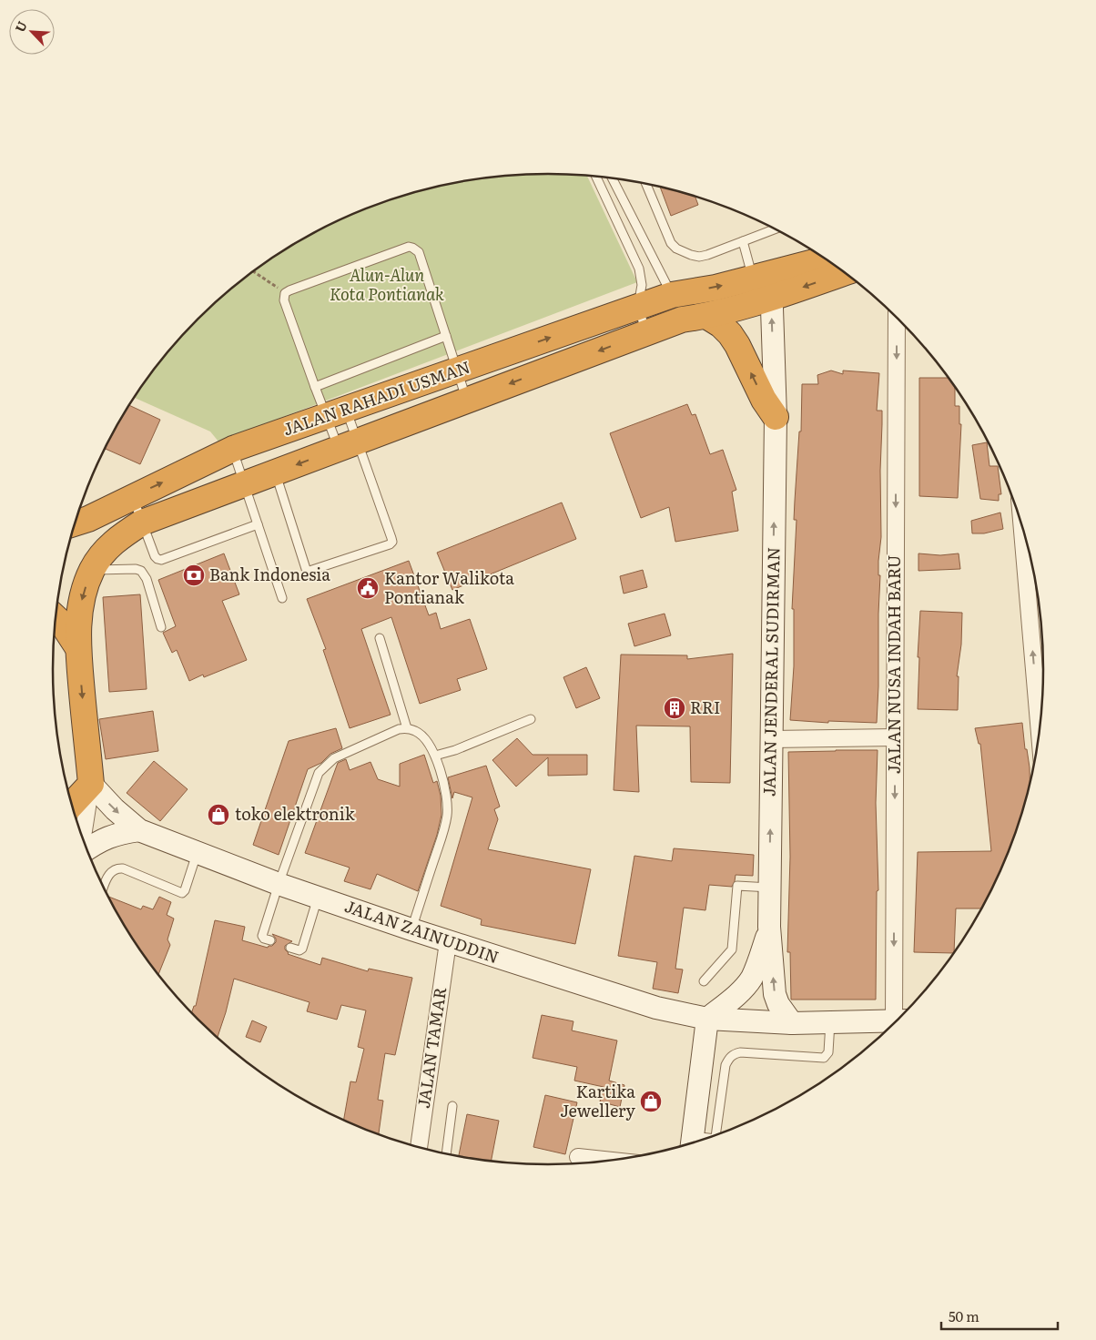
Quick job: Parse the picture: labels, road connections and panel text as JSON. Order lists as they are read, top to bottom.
{
  "streets": {
    "highway": ["JALAN RAHADI USMAN"],
    "street": [
      "JALAN NUSA INDAH BARU",
      "JALAN JENDERAL SUDIRMAN",
      "JALAN ZAINUDDIN",
      "JALAN TAMAR"
    ]
  },
  "crossings": [
    ["JALAN RAHADI USMAN", "JALAN ZAINUDDIN"],
    ["JALAN JENDERAL SUDIRMAN", "JALAN ZAINUDDIN"],
    ["JALAN ZAINUDDIN", "JALAN TAMAR"]
  ],
  "one_way": ["JALAN NUSA INDAH BARU", "JALAN JENDERAL SUDIRMAN"],
  "parks": ["Alun-Alun Kota Pontianak"],
  "places": {
    "bank": ["Bank Indonesia"],
    "public building": ["Kantor Walikota Pontianak"],
    "building": ["RRI"],
    "shop": ["toko elektronik", "Kartika Jewellery"]
  },
  "scale_bar": "50 m",
  "north": "top left"
}
